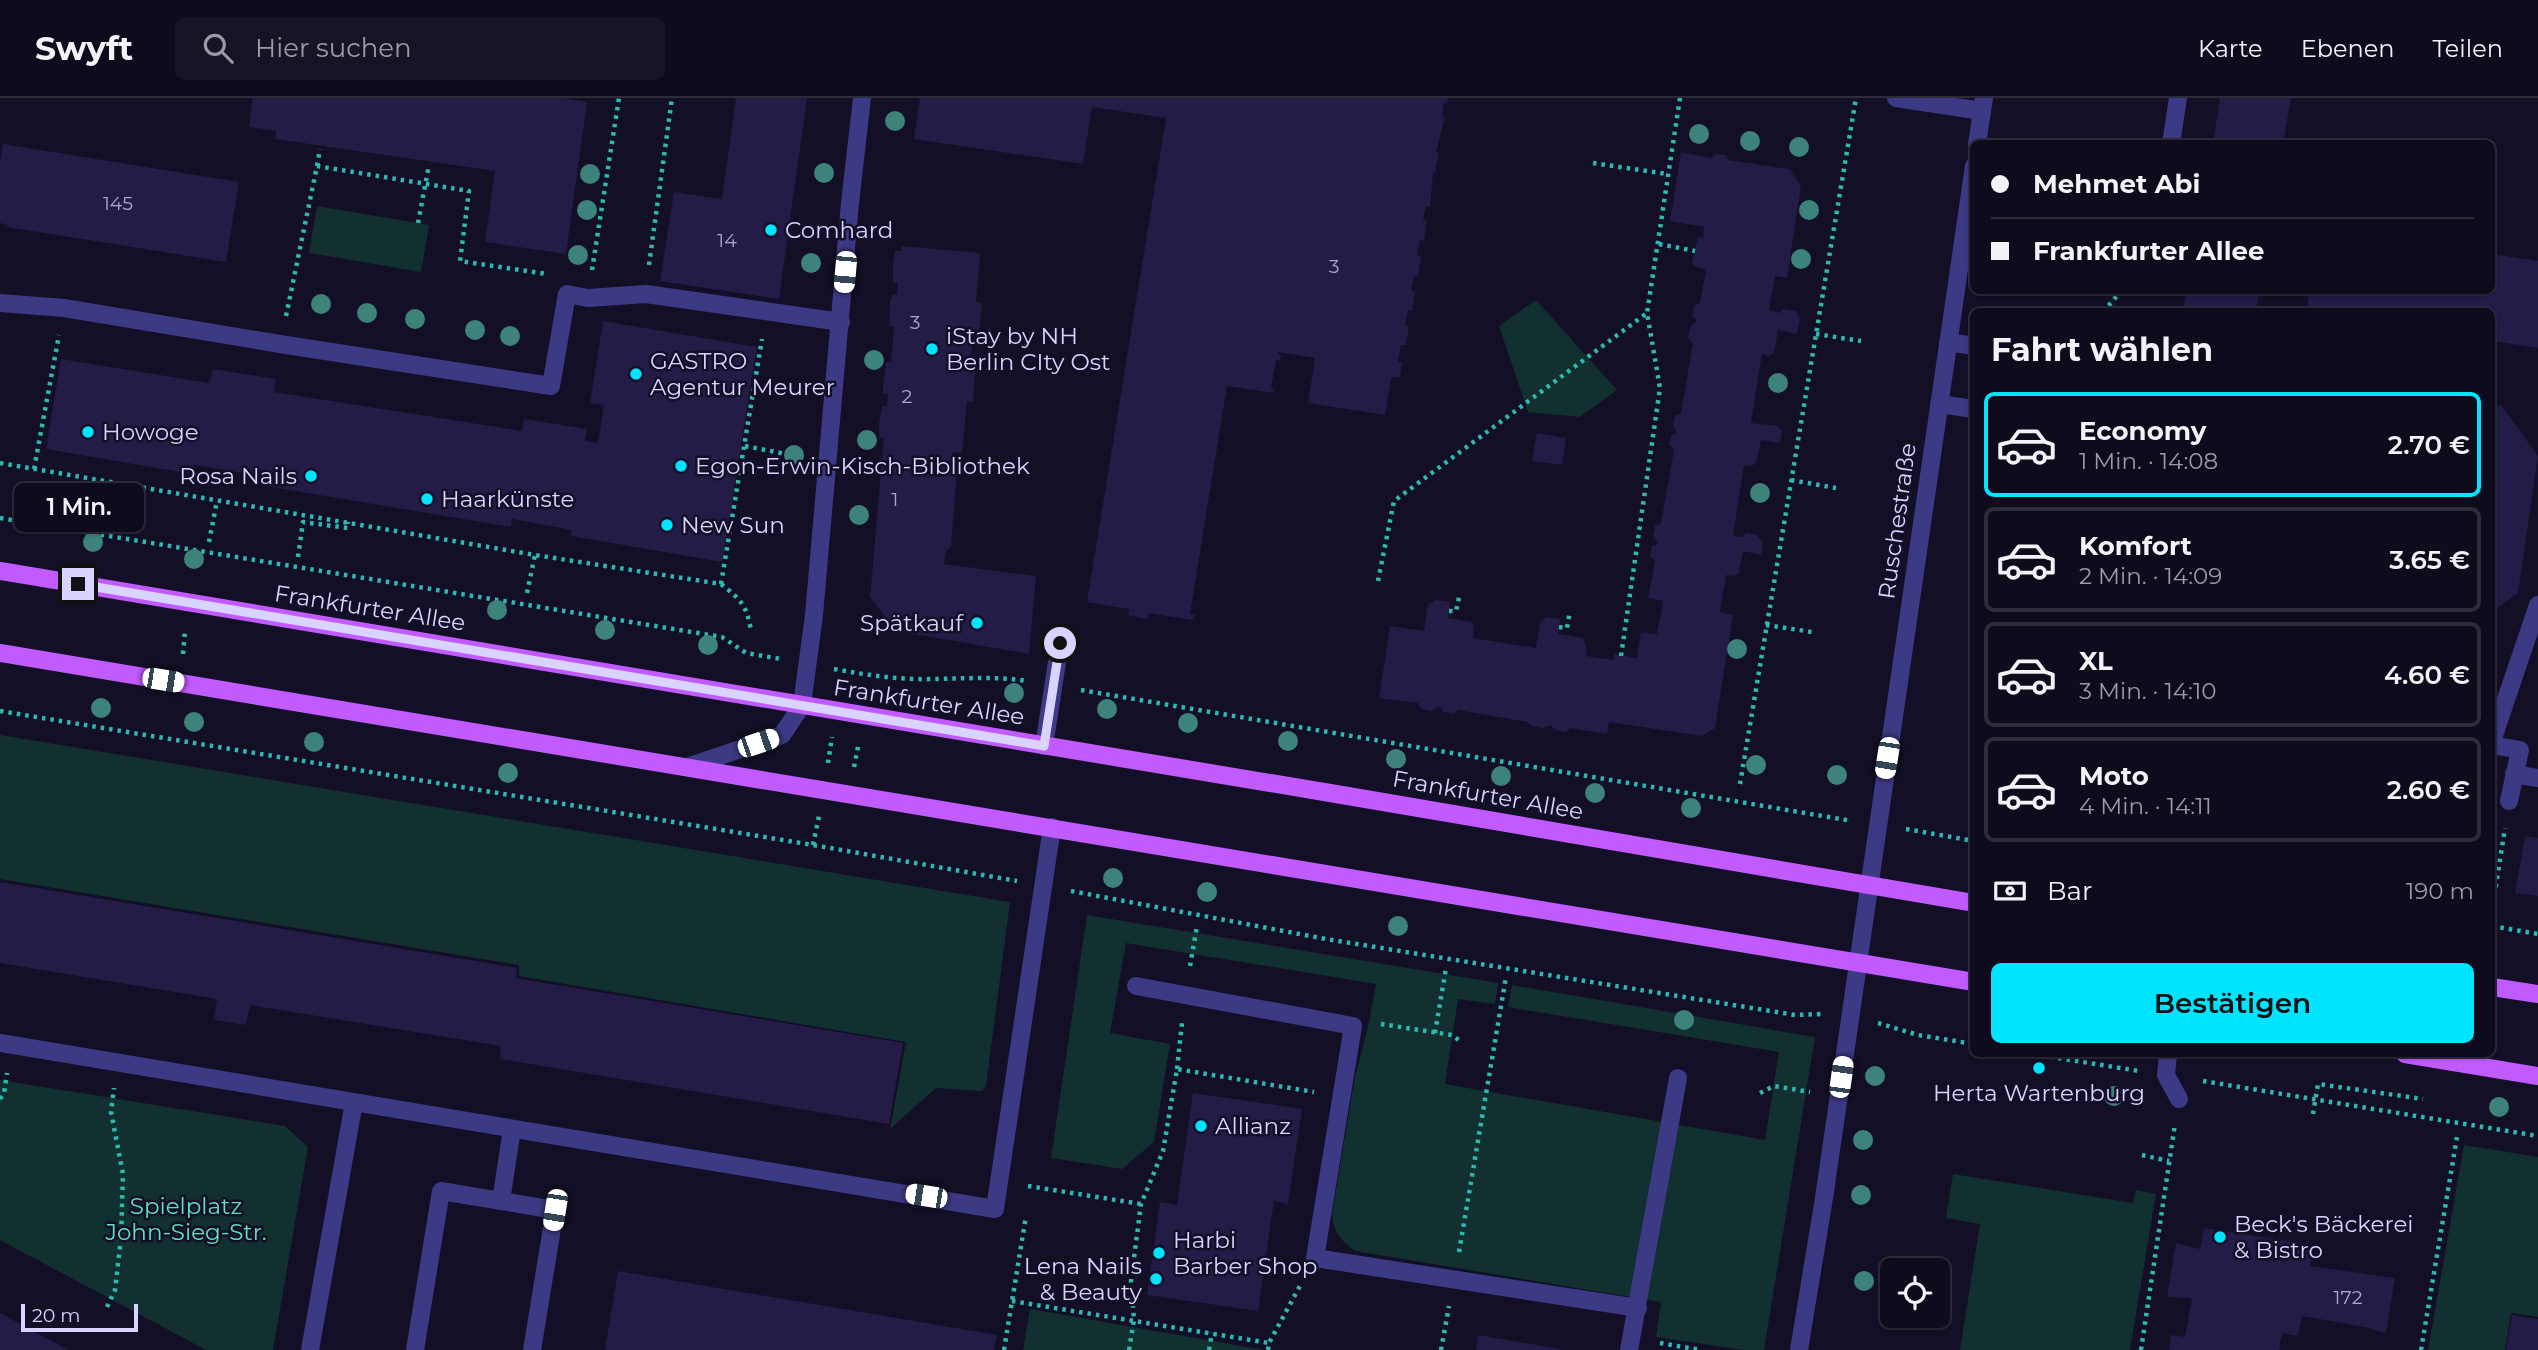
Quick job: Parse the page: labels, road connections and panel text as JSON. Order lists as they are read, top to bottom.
{
  "streets": {
    "main road": ["Frankfurter Allee"],
    "street": ["Ruschestraße"]
  },
  "crossings": [
    ["Ruschestraße", "Frankfurter Allee"]
  ],
  "parks": ["Spielplatz John-Sieg-Str."],
  "places": [
    "Comhard",
    "iStay by NH Berlin CIty Ost",
    "GASTRO Agentur Meurer",
    "Howoge",
    "Egon-Erwin-Kisch-Bibliothek",
    "Rosa Nails",
    "Haarkünste",
    "New Sun",
    "Spätkauf",
    "Herta Wartenburg",
    "Allianz",
    "Beck's Bäckerei & Bistro",
    "Harbi Barber Shop",
    "Lena Nails & Beauty"
  ],
  "house_numbers": [
    "145",
    "14",
    "3",
    "3",
    "2",
    "1",
    "172"
  ],
  "scale_bar": "20 m",
  "page": {
    "header": "Swyft",
    "search": "Hier suchen",
    "nav": ["Karte", "Ebenen", "Teilen"],
    "banner": ["Mehmet Abi", "Frankfurter Allee"],
    "heading": "Fahrt wählen",
    "list": [
      {
        "name": "Economy",
        "note": "1 Min. · 14:08",
        "value": "2.70 €"
      },
      {
        "name": "Komfort",
        "note": "2 Min. · 14:09",
        "value": "3.65 €"
      },
      {
        "name": "XL",
        "note": "3 Min. · 14:10",
        "value": "4.60 €"
      },
      {
        "name": "Moto",
        "note": "4 Min. · 14:11",
        "value": "2.60 €"
      }
    ],
    "bubble": "1 Min.",
    "pay": ["Bar", "190 m"],
    "buttons": "Bestätigen",
    "scale": "20 m"
  }
}
